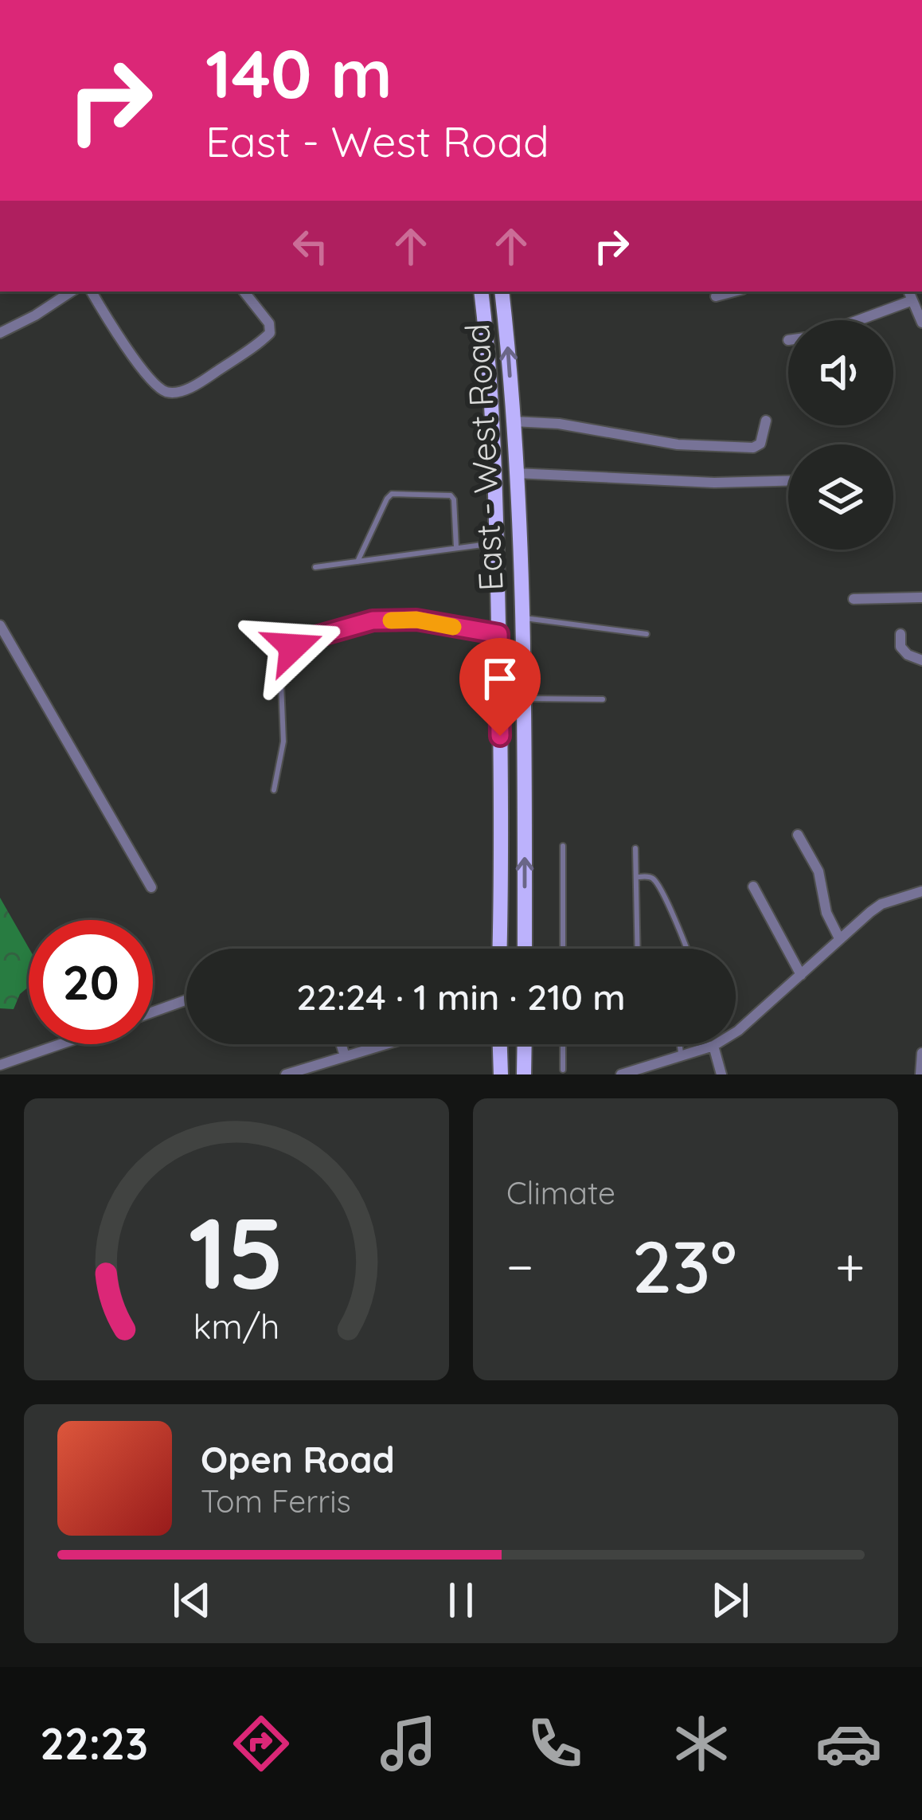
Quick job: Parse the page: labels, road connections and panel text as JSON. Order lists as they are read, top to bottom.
{
  "streets": {
    "main road": ["East - West Road"]
  },
  "page": {
    "turn": ["140 m", "East - West Road"],
    "limit": "20",
    "trip": "22:24 · 1 min · 210 m",
    "tile": "Climate",
    "heat": ["−", "23°", "+"],
    "song": ["Open Road", "Tom Ferris"],
    "tabs": "22:23",
    "gauge": ["15", "km/h"]
  }
}
